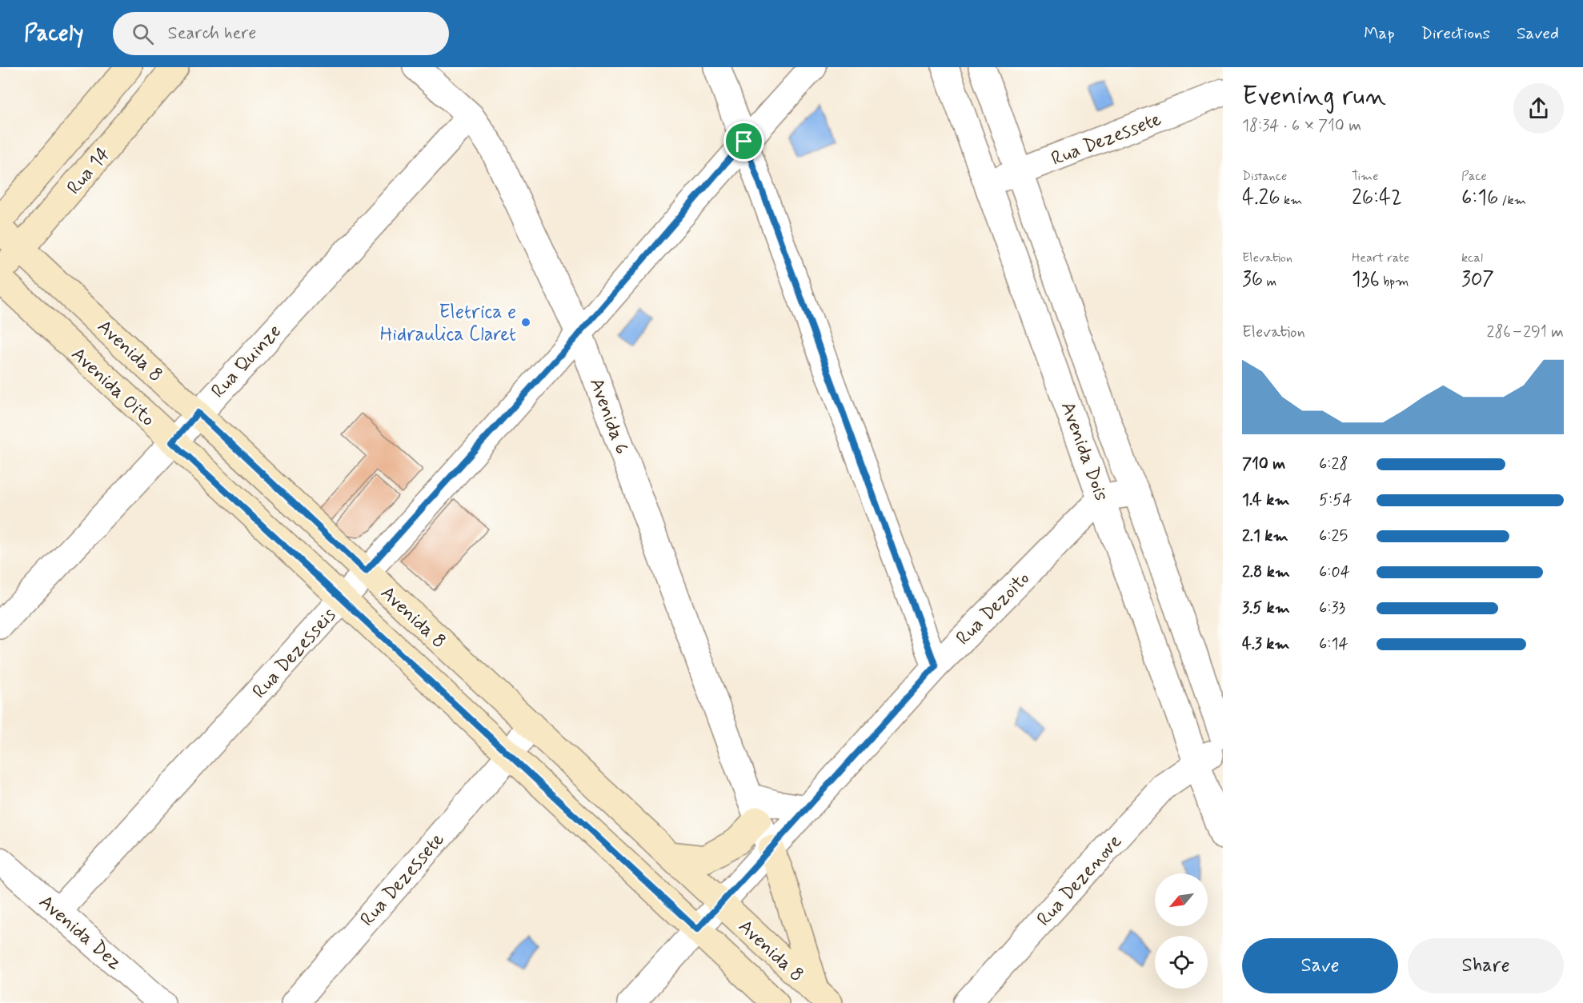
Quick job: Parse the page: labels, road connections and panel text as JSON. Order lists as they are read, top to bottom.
{
  "streets": {
    "street": [
      "Rua Dezessete",
      "Rua 14",
      "Avenida 8",
      "Rua Quinze",
      "Avenida Oito",
      "Avenida 6",
      "Avenida Dois",
      "Rua Dezoito",
      "Rua Dezesseis",
      "Rua Dezenove",
      "Avenida Dez"
    ]
  },
  "crossings": [
    ["Rua Dezessete", "Avenida 8"],
    ["Rua Dezessete", "Avenida Oito"],
    ["Rua Dezessete", "Avenida Dois"],
    ["Rua 14", "Avenida 8"],
    ["Avenida 8", "Rua Quinze"],
    ["Avenida 8", "Rua Dezoito"],
    ["Avenida 8", "Rua Dezesseis"],
    ["Rua Quinze", "Avenida Oito"],
    ["Rua Quinze", "Avenida 6"],
    ["Avenida Oito", "Rua Dezoito"],
    ["Avenida Oito", "Rua Dezesseis"],
    ["Avenida 6", "Rua Dezoito"],
    ["Avenida 6", "Rua Dezesseis"],
    ["Avenida Dois", "Rua Dezoito"],
    ["Avenida Dois", "Rua Dezenove"],
    ["Rua Dezesseis", "Avenida Dez"]
  ],
  "places": ["Eletrica e Hidraulica Claret"],
  "north": "bottom left",
  "page": {
    "header": "Pacely",
    "search": "Search here",
    "nav": ["Map", "Directions", "Saved"],
    "heading": ["Evening run", "18:34 · 6 × 710 m"],
    "stats": [
      ["Distance", "4.26 km"],
      ["Time", "26:42"],
      ["Pace", "6:16 /km"],
      ["Elevation", "36 m"],
      ["Heart rate", "136 bpm"],
      ["kcal", "307"]
    ],
    "chart": ["Elevation", "286–291 m"],
    "list": [
      {
        "name": "710 m",
        "note": "6:28"
      },
      {
        "name": "1.4 km",
        "note": "5:54"
      },
      {
        "name": "2.1 km",
        "note": "6:25"
      },
      {
        "name": "2.8 km",
        "note": "6:04"
      },
      {
        "name": "3.5 km",
        "note": "6:33"
      },
      {
        "name": "4.3 km",
        "note": "6:14"
      }
    ],
    "buttons": ["Save", "Share"]
  }
}
